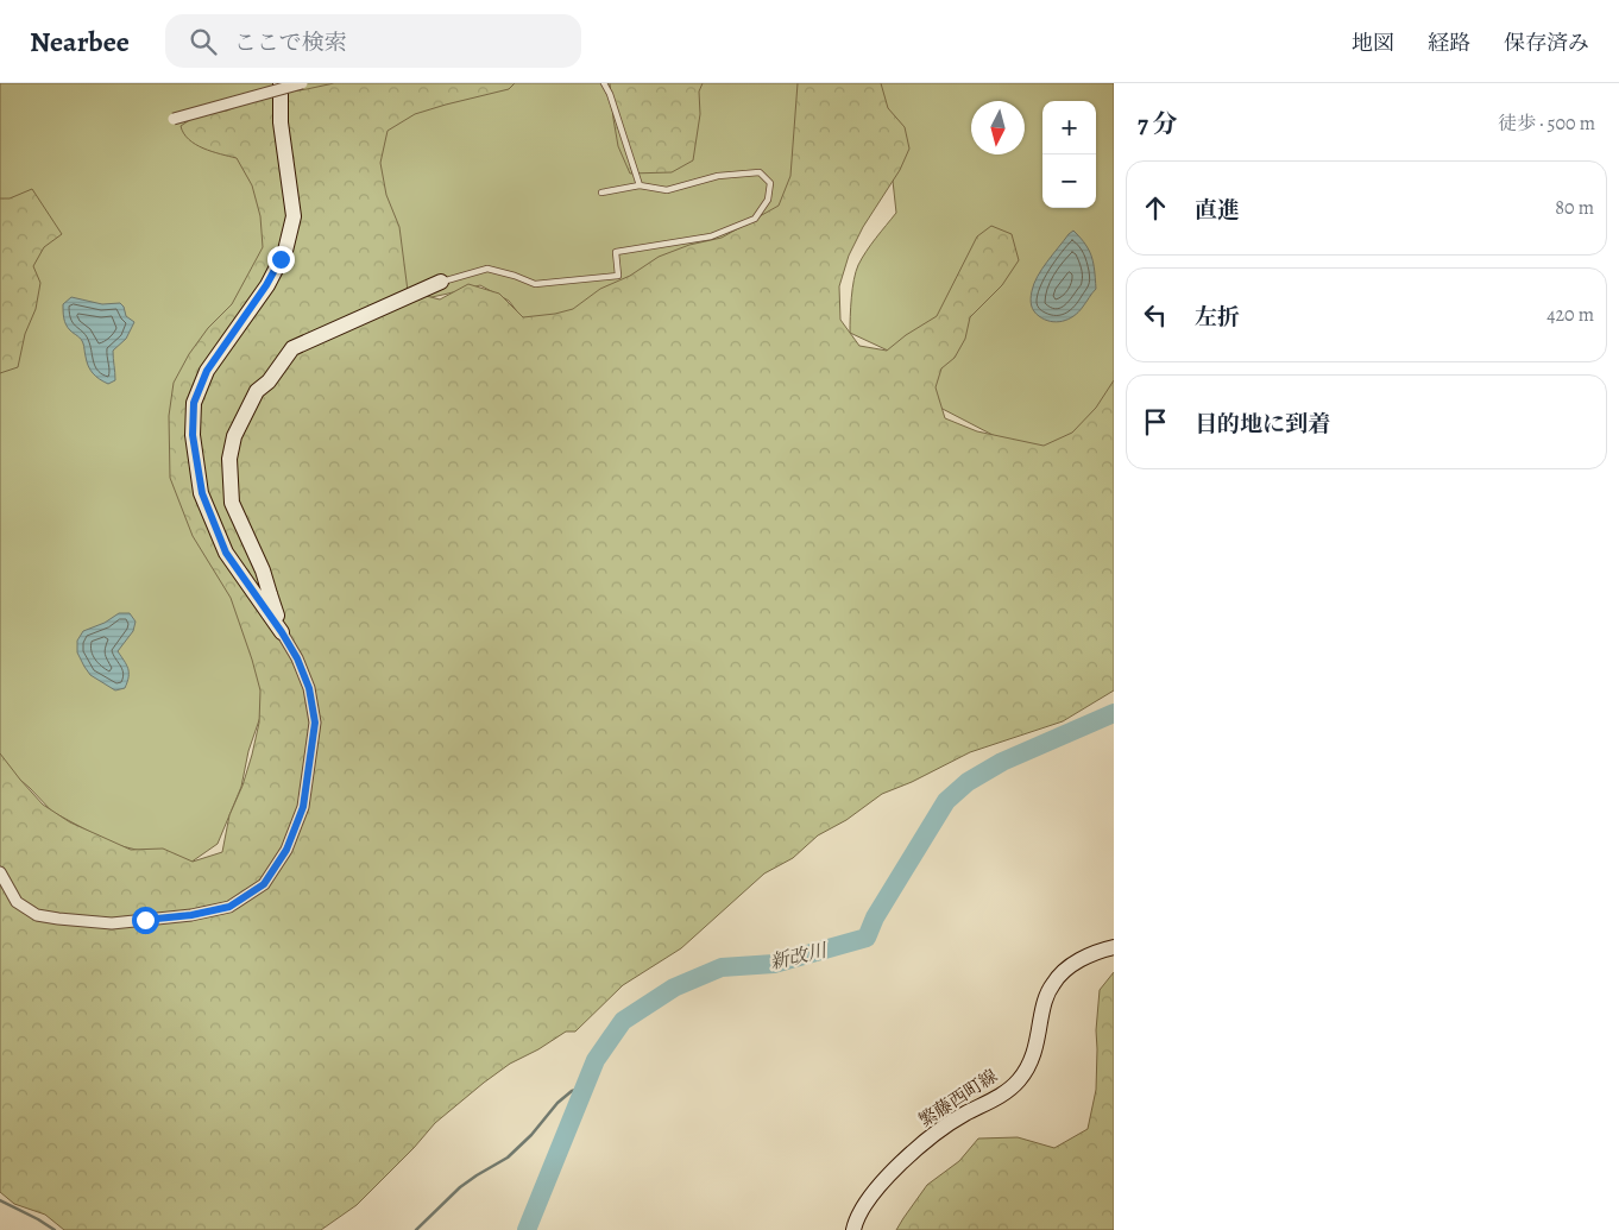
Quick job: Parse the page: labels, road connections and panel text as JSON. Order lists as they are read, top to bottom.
{
  "streets": {
    "street": ["繁藤西町線"]
  },
  "water": ["新改川"],
  "north": "bottom",
  "page": {
    "header": "Nearbee",
    "search": "ここで検索",
    "nav": ["地図", "経路", "保存済み"],
    "heading": ["7 分", "徒歩 · 500 m"],
    "map_buttons": ["+", "−"],
    "list": [
      ["直進", "80 m"],
      ["左折", "420 m"],
      "目的地に到着"
    ]
  }
}
